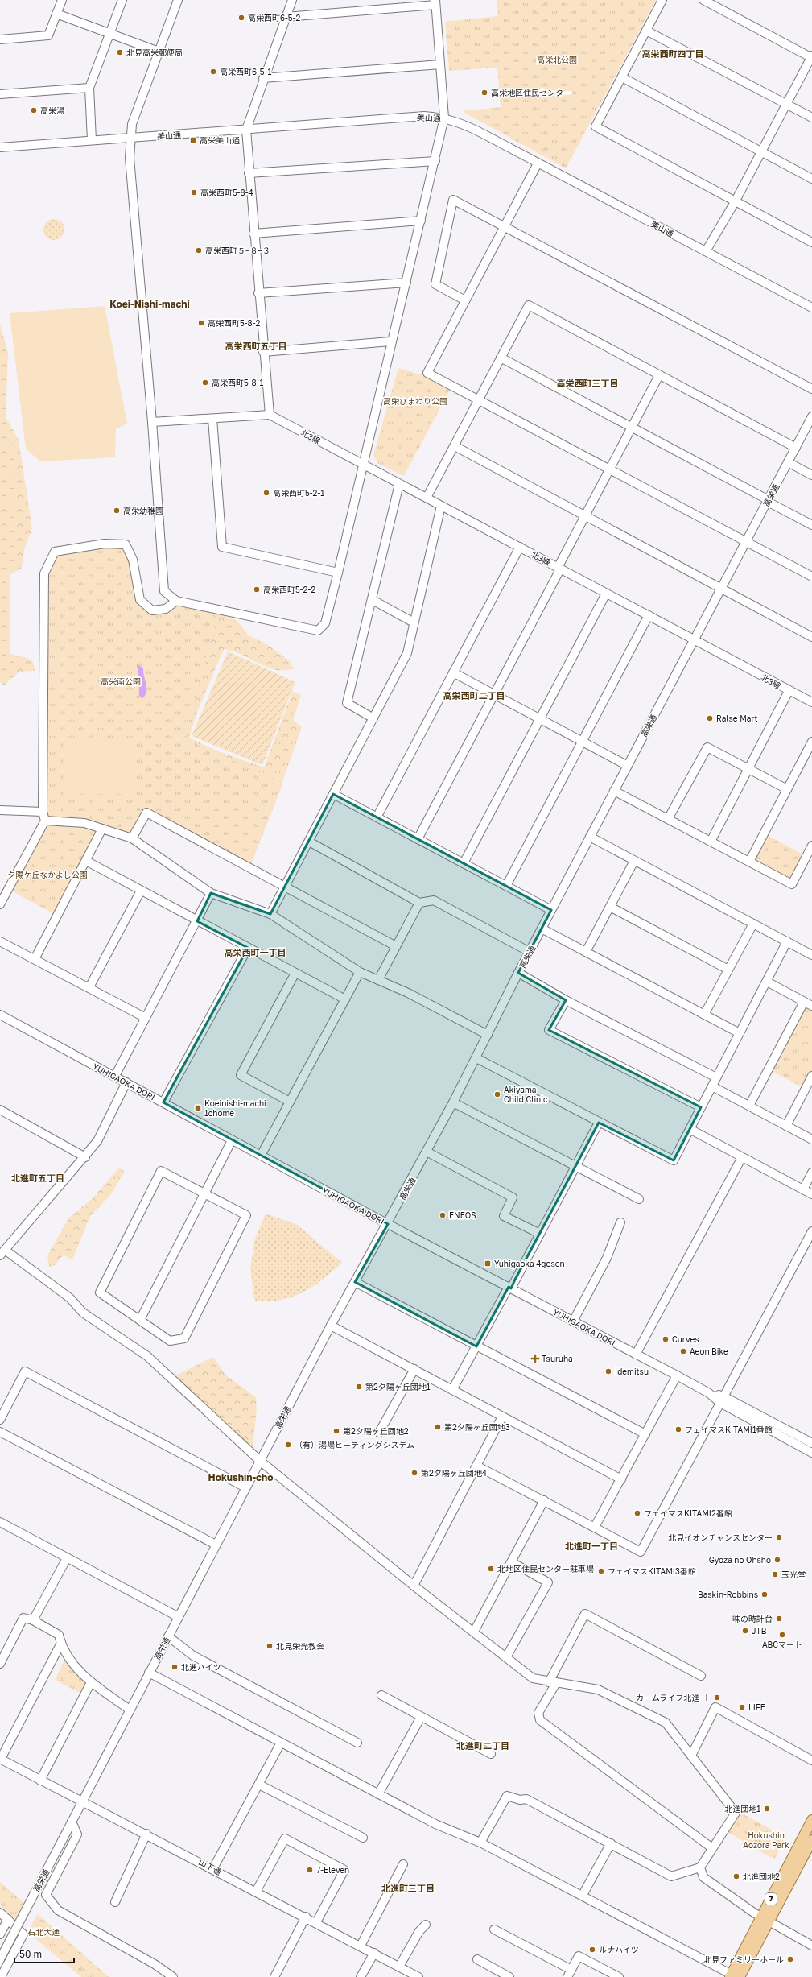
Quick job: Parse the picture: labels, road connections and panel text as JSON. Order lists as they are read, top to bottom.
{
  "streets": {
    "main road": ["7"],
    "street": [
      "美山通",
      "北3線",
      "高栄通",
      "YUHIGAOKA DORI",
      "山下通"
    ]
  },
  "crossings": [
    ["北3線", "高栄通"],
    ["高栄通", "YUHIGAOKA DORI"],
    ["高栄通", "山下通"]
  ],
  "districts": [
    "高栄西町四丁目",
    "Koei-Nishi-machi",
    "高栄西町五丁目",
    "高栄西町三丁目",
    "高栄西町二丁目",
    "高栄西町一丁目",
    "北進町五丁目",
    "Hokushin-cho",
    "北進町一丁目",
    "北進町二丁目",
    "北進町三丁目"
  ],
  "parks": [
    "高栄北公園",
    "高栄ひまわり公園",
    "高栄南公園",
    "夕陽ケ丘なかよし公園",
    "Hokushin Aozora Park",
    "石北大通"
  ],
  "places": {
    "other": [
      "高栄西町6-5-2",
      "北見高栄郵便局",
      "高栄西町6-5-1",
      "高栄地区住民センター",
      "高栄湯",
      "高栄西町5-8-4",
      "高栄西町５−８−３",
      "高栄西町5-8-2",
      "高栄西町5-8-1",
      "高栄西町5-2-1",
      "高栄幼稚園",
      "高栄西町5-2-2",
      "Ralse Mart",
      "Akiyama Child Clinic",
      "ENEOS",
      "Curves",
      "Aeon Bike",
      "Idemitsu",
      "第2夕陽ヶ丘団地1",
      "第2夕陽ヶ丘団地3",
      "フェイマスKITAMI1番館",
      "第2夕陽ヶ丘団地2",
      "（有）湯場ヒーティングシステム",
      "第2夕陽ヶ丘団地4",
      "フェイマスKITAMI2番館",
      "北見イオンチャンスセンター",
      "Gyoza no Ohsho",
      "北地区住民センター駐車場",
      "フェイマスKITAMI3番館",
      "玉光堂",
      "Baskin-Robbins",
      "味の時計台",
      "JTB",
      "ABCマート",
      "北見栄光教会",
      "北進ハイツ",
      "カームライフ北進‐Ⅰ",
      "LIFE",
      "北進団地1",
      "7-Eleven",
      "北進団地2",
      "ルナハイツ",
      "北見ファミリーホール"
    ],
    "transit": ["高栄美山通", "Koeinishi-machi 1chome", "Yuhigaoka 4gosen"],
    "health": ["Tsuruha"]
  },
  "scale_bar": "50 m"
}
